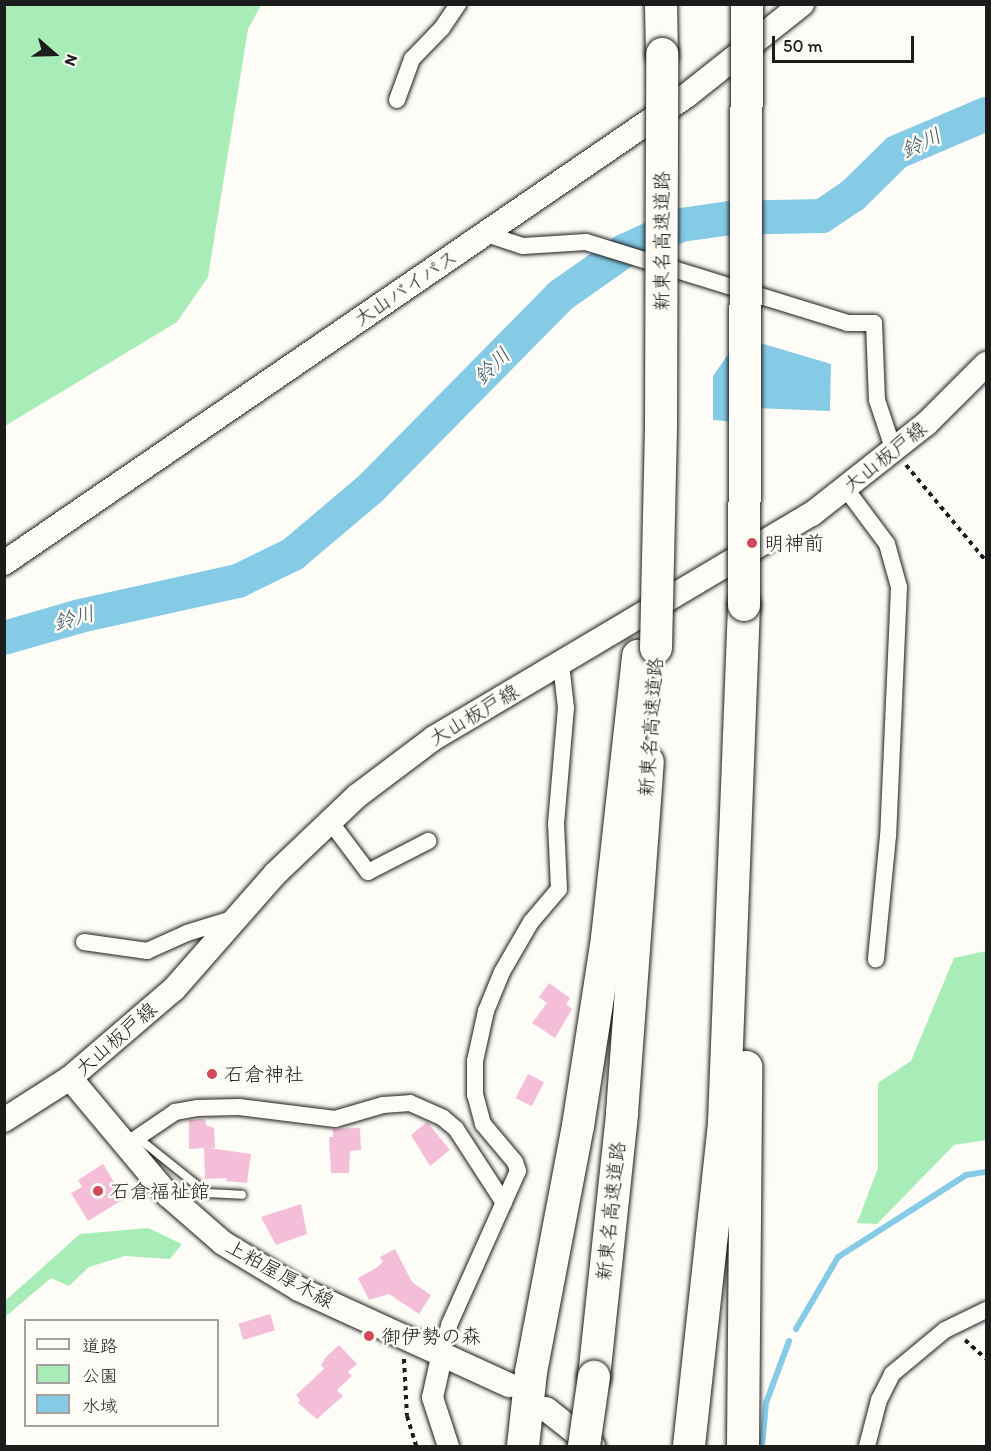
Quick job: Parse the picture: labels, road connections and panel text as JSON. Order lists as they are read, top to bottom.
{
  "streets": {
    "highway": ["新東名高速道路"],
    "main road": ["大山バイパス", "大山板戸線", "上粕屋厚木線"]
  },
  "crossings": [
    ["大山板戸線", "上粕屋厚木線"]
  ],
  "water": ["鈴川"],
  "places": [
    "明神前",
    "石倉神社",
    "石倉福祉館",
    "御伊勢の森"
  ],
  "legend": ["道路", "公園", "水域"],
  "scale_bar": "50 m",
  "north": "right"
}
